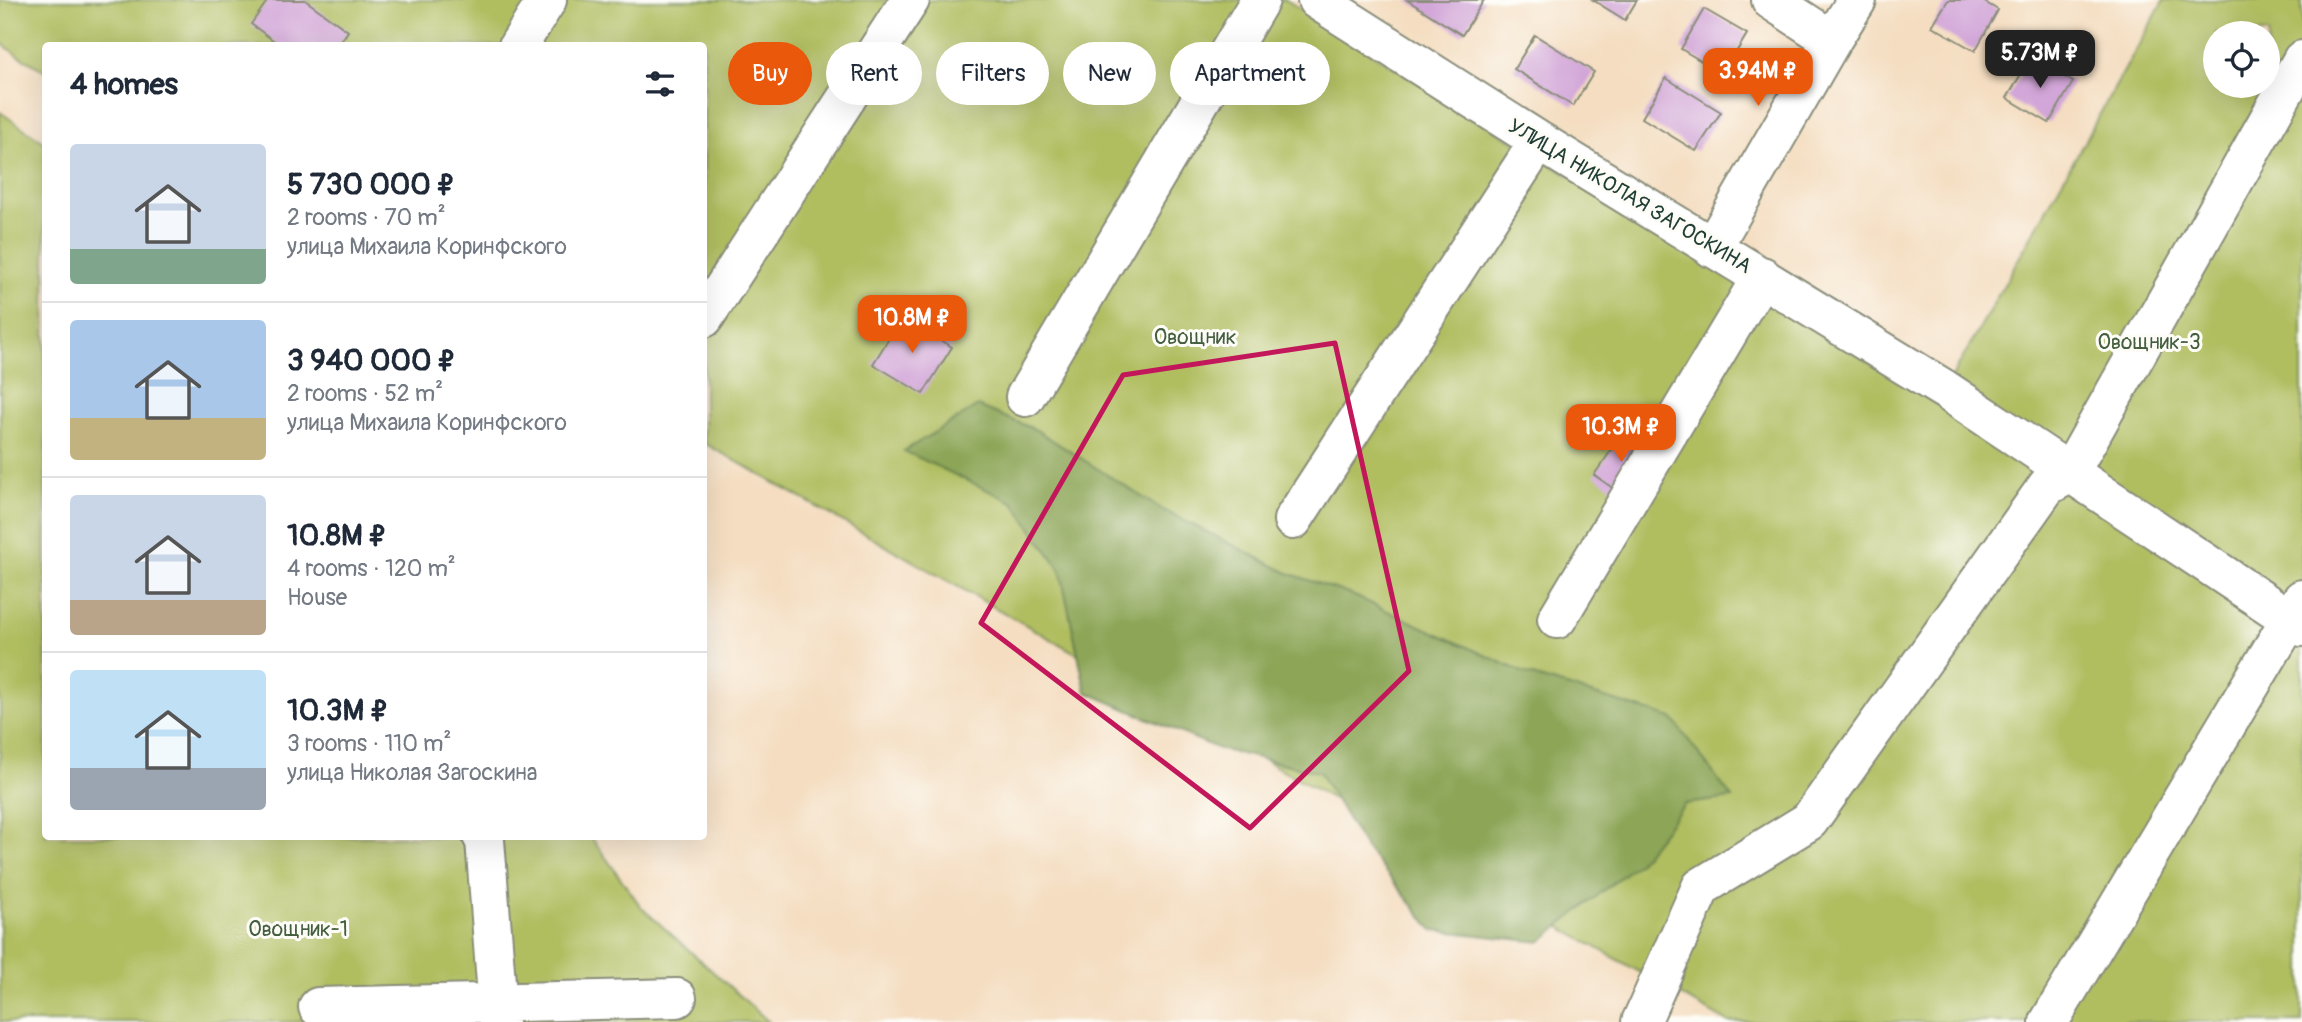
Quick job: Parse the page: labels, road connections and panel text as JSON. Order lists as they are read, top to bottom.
{
  "streets": {
    "street": ["УЛИЦА НИКОЛАЯ ЗАГОСКИНА"]
  },
  "parks": ["Овощник", "Овощник-3", "Овощник-1"],
  "page": {
    "price": [
      "5.73M ₽",
      "3.94M ₽",
      "10.8M ₽",
      "10.3M ₽"
    ],
    "chip": [
      "Buy",
      "Rent",
      "Filters",
      "New",
      "Apartment"
    ],
    "heading": "4 homes",
    "list": [
      {
        "name": "5 730 000 ₽",
        "note": "2 rooms · 70 m² · улица Михаила Коринфского"
      },
      {
        "name": "3 940 000 ₽",
        "note": "2 rooms · 52 m² · улица Михаила Коринфского"
      },
      {
        "name": "10.8M ₽",
        "note": "4 rooms · 120 m² · House"
      },
      {
        "name": "10.3M ₽",
        "note": "3 rooms · 110 m² · улица Николая Загоскина"
      }
    ]
  }
}
